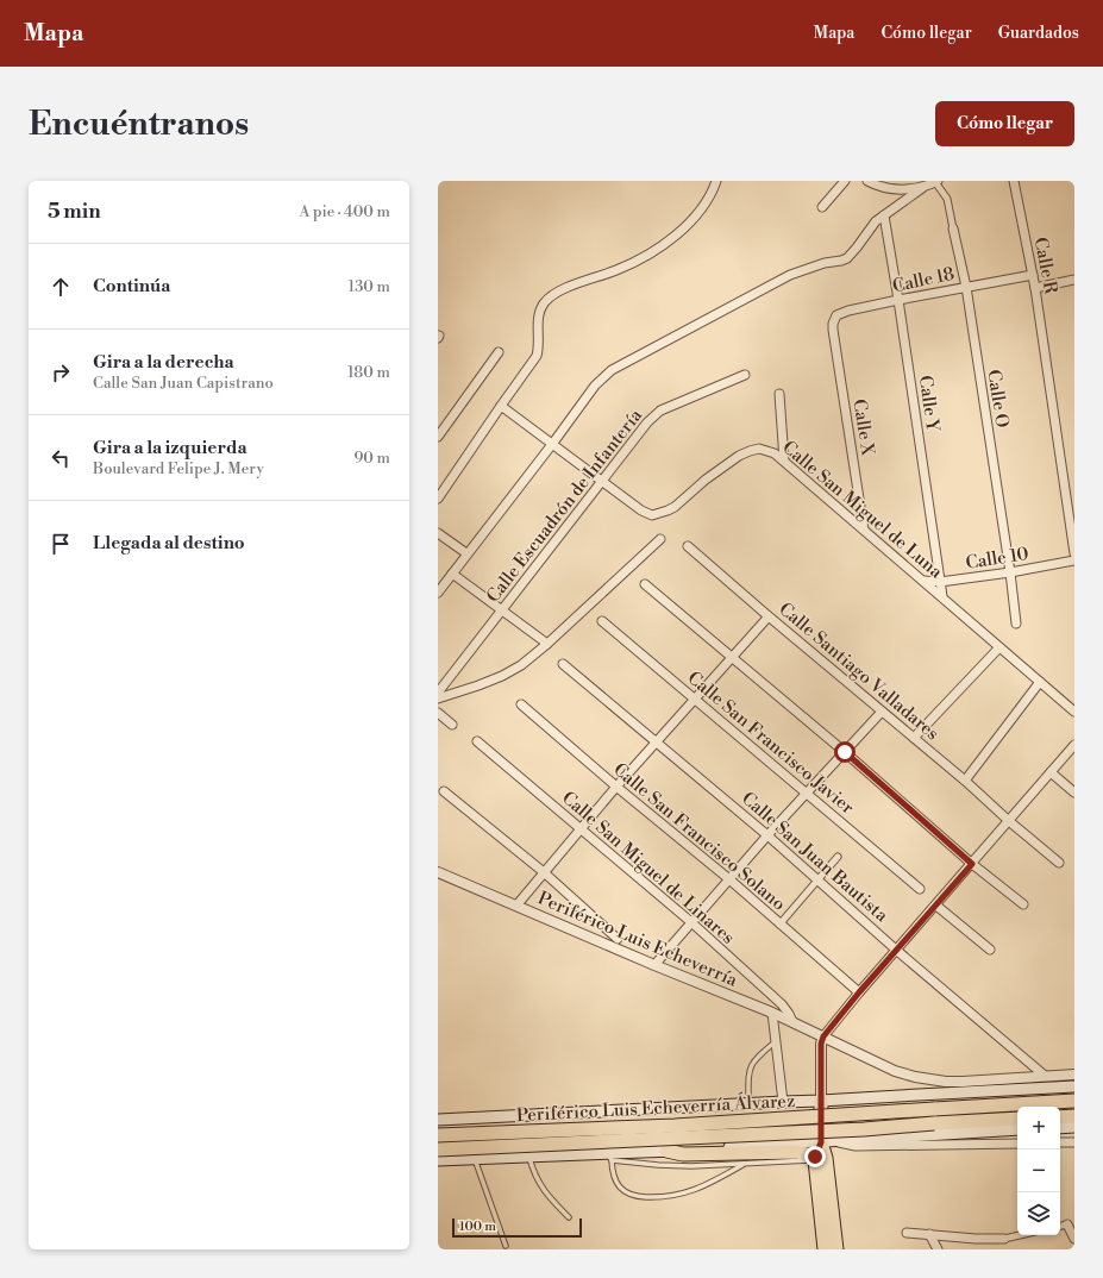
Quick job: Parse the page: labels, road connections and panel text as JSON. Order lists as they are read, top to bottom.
{
  "streets": {
    "main road": ["Periférico Luis Echeverría Álvarez"],
    "street": [
      "Calle R",
      "Calle 18",
      "Calle O",
      "Calle Y",
      "Calle X",
      "Calle Escuadrón de Infantería",
      "Calle San Miguel de Luna",
      "Calle 10",
      "Calle Santiago Valladares",
      "Calle San Francisco Javier",
      "Calle San Francisco Solano",
      "Calle San Juan Bautista",
      "Calle San Miguel de Linares",
      "Periférico Luis Echeverría"
    ]
  },
  "crossings": [
    ["Calle R", "Calle 18"],
    ["Calle 18", "Calle O"],
    ["Calle 18", "Calle Y"],
    ["Calle 18", "Calle X"],
    ["Calle O", "Calle 10"],
    ["Calle Y", "Calle San Miguel de Luna"],
    ["Calle Y", "Calle 10"],
    ["Calle X", "Calle San Miguel de Luna"],
    ["Calle Escuadrón de Infantería", "Calle San Miguel de Luna"],
    ["Calle San Miguel de Luna", "Calle 10"],
    ["Calle San Juan Bautista", "Periférico Luis Echeverría Álvarez"],
    ["Calle San Miguel de Linares", "Periférico Luis Echeverría"],
    ["Periférico Luis Echeverría", "Periférico Luis Echeverría Álvarez"]
  ],
  "scale_bar": "100 m",
  "page": {
    "header": "Mapa",
    "nav": ["Mapa", "Cómo llegar", "Guardados"],
    "buttons": "Cómo llegar",
    "title": "Encuéntranos",
    "heading": ["5 min", "A pie · 400 m"],
    "list": [
      ["Continúa", "130 m"],
      ["Gira a la derecha", "Calle San Juan Capistrano", "180 m"],
      ["Gira a la izquierda", "Boulevard Felipe J. Mery", "90 m"],
      "Llegada al destino"
    ],
    "map_buttons": ["+", "−"],
    "scale": "100 m"
  }
}
